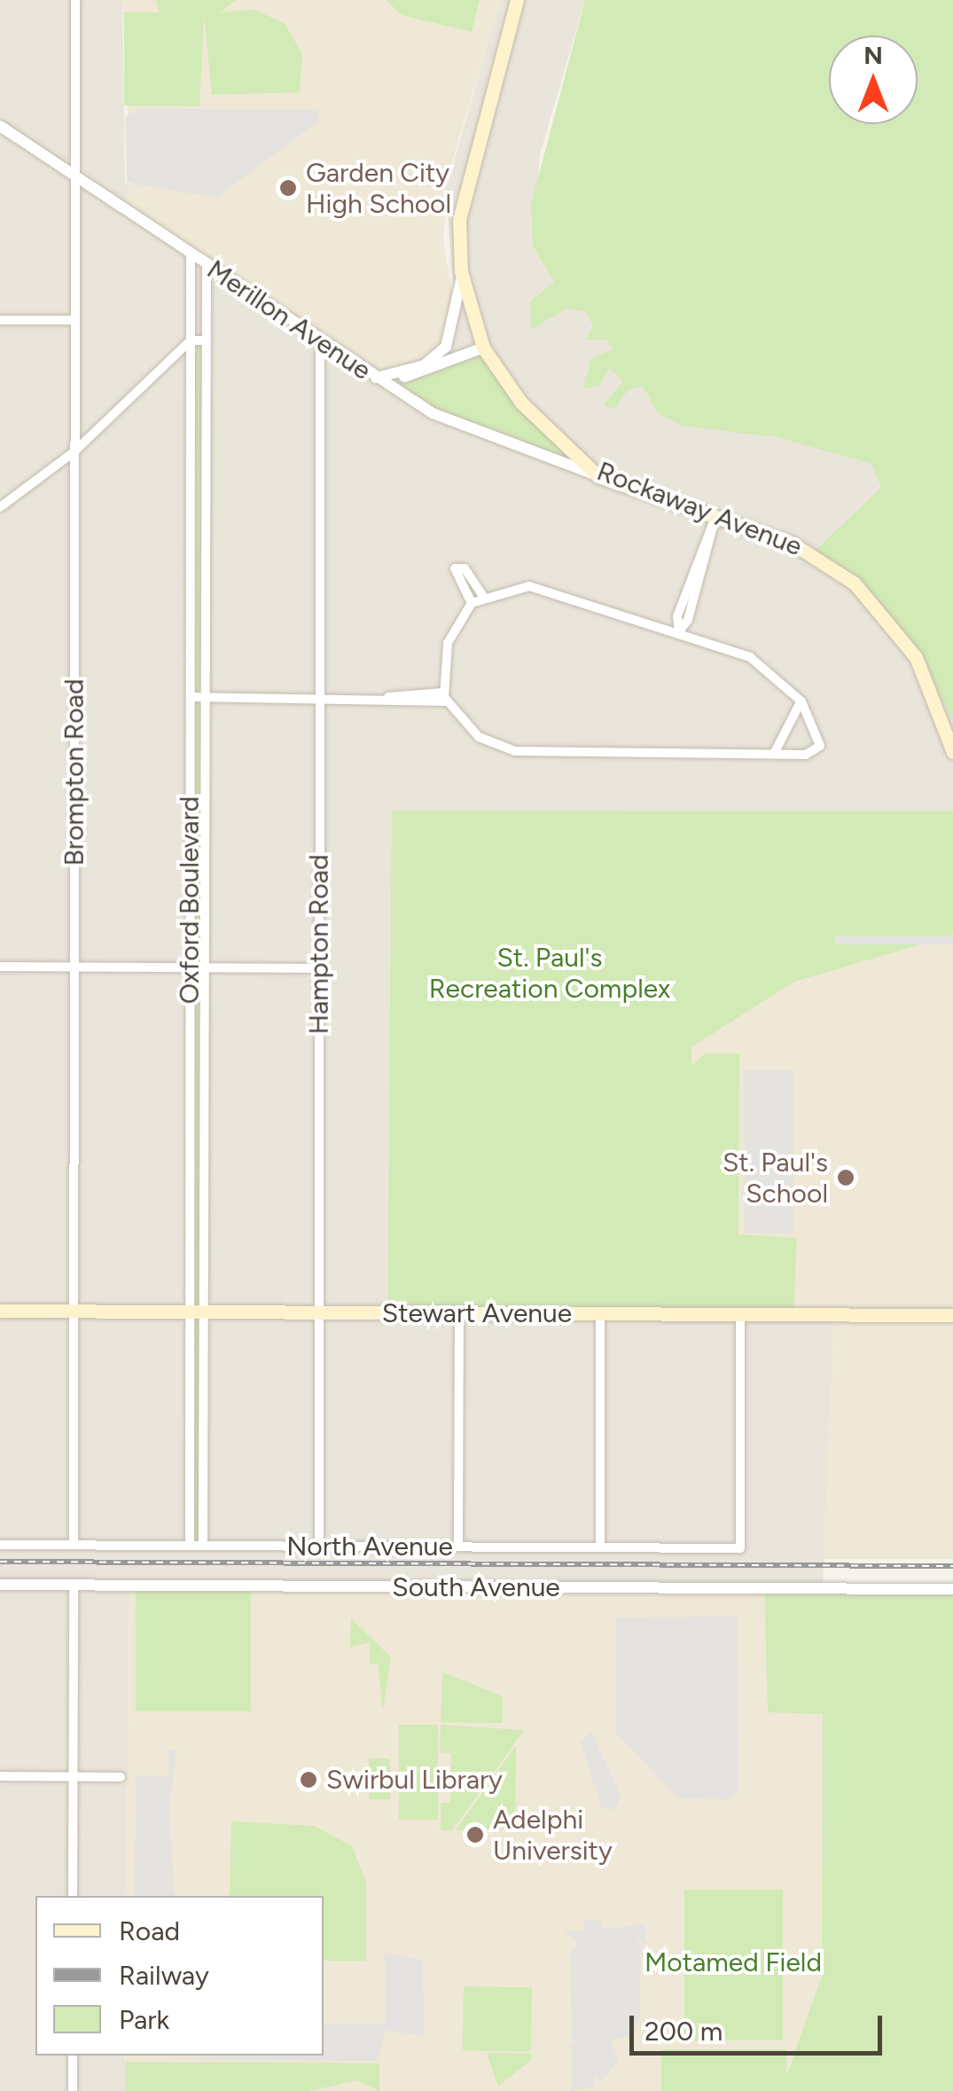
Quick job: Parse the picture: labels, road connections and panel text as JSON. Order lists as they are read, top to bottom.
{
  "streets": {
    "main road": ["Rockaway Avenue", "Stewart Avenue"],
    "street": [
      "Merillon Avenue",
      "Brompton Road",
      "Oxford Boulevard",
      "Hampton Road",
      "North Avenue",
      "South Avenue"
    ]
  },
  "crossings": [
    ["Merillon Avenue", "Rockaway Avenue"],
    ["Merillon Avenue", "Brompton Road"],
    ["Merillon Avenue", "Oxford Boulevard"],
    ["Merillon Avenue", "Hampton Road"],
    ["Brompton Road", "Stewart Avenue"],
    ["Brompton Road", "North Avenue"],
    ["Oxford Boulevard", "Stewart Avenue"],
    ["Oxford Boulevard", "North Avenue"],
    ["Hampton Road", "Stewart Avenue"],
    ["Hampton Road", "North Avenue"],
    ["Stewart Avenue", "North Avenue"]
  ],
  "parks": ["St. Paul's Recreation Complex", "Motamed Field"],
  "places": [
    "Garden City High School",
    "St. Paul's School",
    "Swirbul Library",
    "Adelphi University"
  ],
  "legend": ["Road", "Railway", "Park"],
  "scale_bar": "200 m",
  "north": "top"
}
